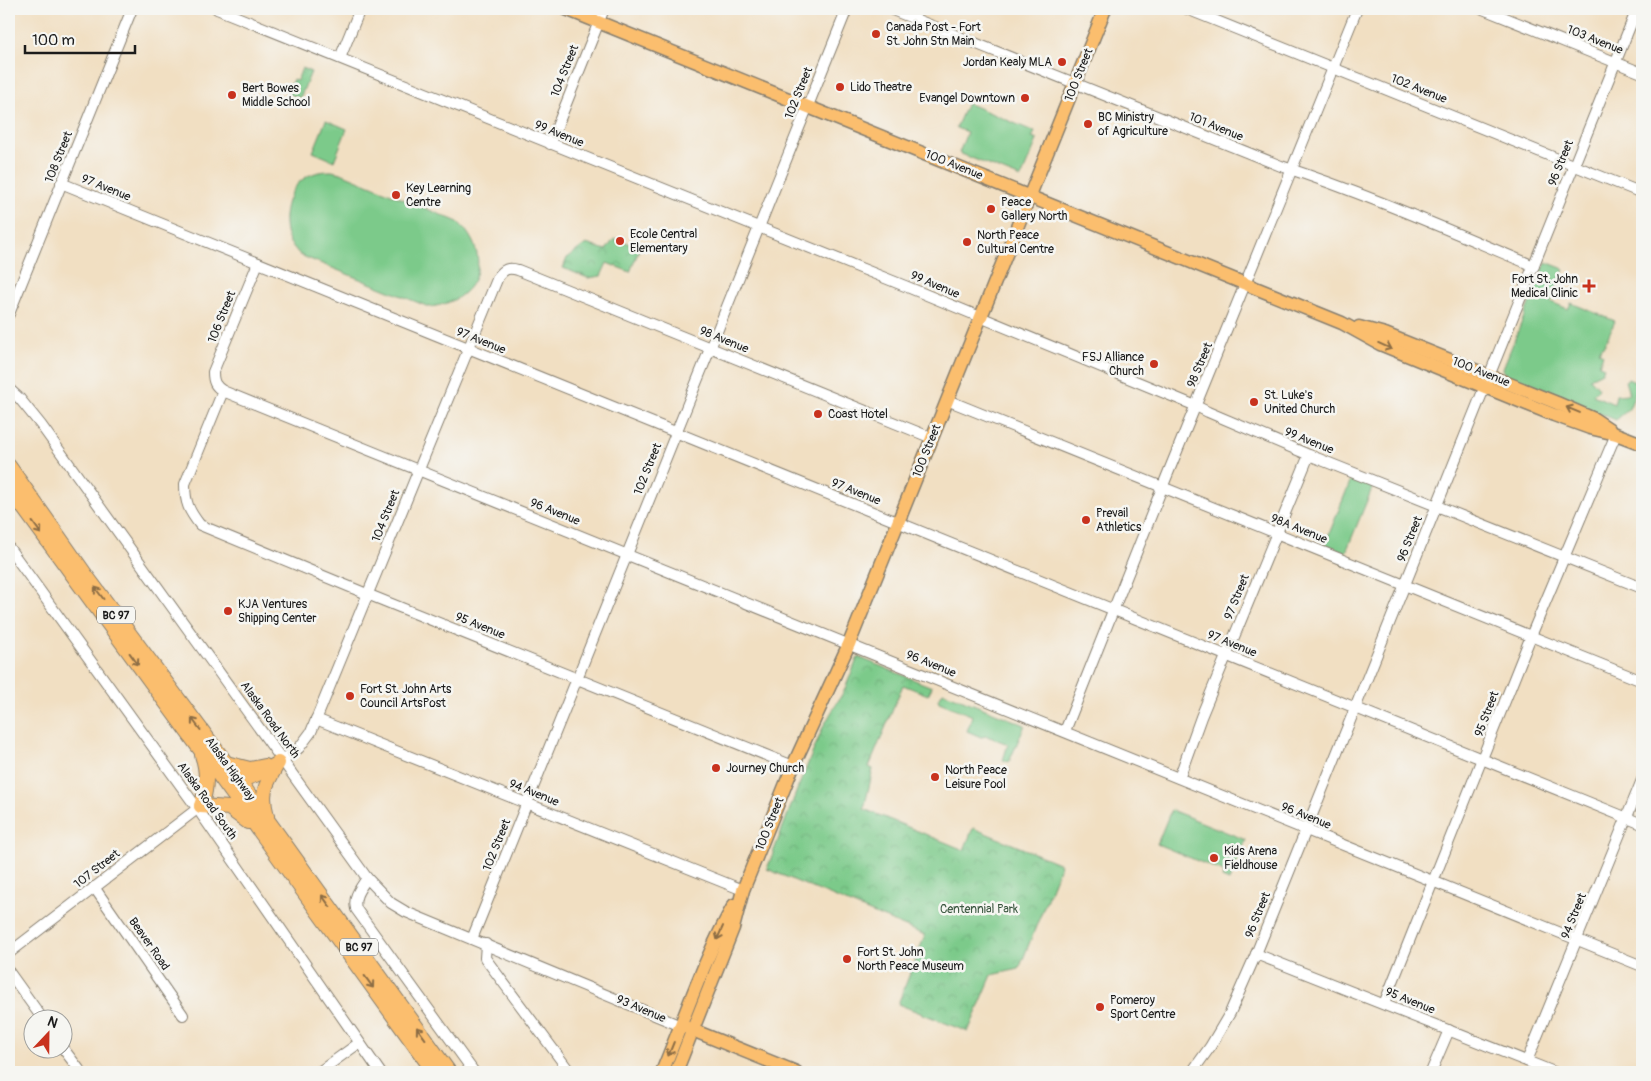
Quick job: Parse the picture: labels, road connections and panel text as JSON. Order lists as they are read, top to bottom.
{
  "streets": {
    "highway": ["BC 97", "Alaska Highway"],
    "main road": ["100 Street", "100 Avenue", "93 Avenue"],
    "street": [
      "103 Avenue",
      "104 Street",
      "102 Avenue",
      "102 Street",
      "101 Avenue",
      "99 Avenue",
      "108 Street",
      "96 Street",
      "97 Avenue",
      "106 Street",
      "98 Avenue",
      "98 Street",
      "96 Avenue",
      "98A Avenue",
      "97 Street",
      "95 Avenue",
      "95 Street",
      "Alaska Road North",
      "94 Avenue",
      "Alaska Road South",
      "107 Street",
      "94 Street",
      "Beaver Road"
    ]
  },
  "crossings": [
    ["103 Avenue", "96 Street"],
    ["104 Street", "99 Avenue"],
    ["104 Street", "100 Avenue"],
    ["104 Street", "97 Avenue"],
    ["104 Street", "98 Avenue"],
    ["104 Street", "96 Avenue"],
    ["104 Street", "95 Avenue"],
    ["104 Street", "Alaska Road North"],
    ["104 Street", "94 Avenue"],
    ["100 Street", "101 Avenue"],
    ["100 Street", "99 Avenue"],
    ["100 Street", "100 Avenue"],
    ["100 Street", "97 Avenue"],
    ["100 Street", "98 Avenue"],
    ["100 Street", "96 Avenue"],
    ["100 Street", "98A Avenue"],
    ["100 Street", "95 Avenue"],
    ["100 Street", "94 Avenue"],
    ["100 Street", "93 Avenue"],
    ["102 Avenue", "96 Street"],
    ["102 Avenue", "98 Street"],
    ["102 Street", "99 Avenue"],
    ["102 Street", "100 Avenue"],
    ["102 Street", "97 Avenue"],
    ["102 Street", "98 Avenue"],
    ["102 Street", "96 Avenue"],
    ["102 Street", "95 Avenue"],
    ["102 Street", "94 Avenue"],
    ["102 Street", "93 Avenue"],
    ["101 Avenue", "96 Street"],
    ["101 Avenue", "98 Street"],
    ["99 Avenue", "96 Street"],
    ["99 Avenue", "98 Street"],
    ["99 Avenue", "97 Street"],
    ["99 Avenue", "95 Street"],
    ["108 Street", "97 Avenue"],
    ["96 Street", "100 Avenue"],
    ["96 Street", "97 Avenue"],
    ["96 Street", "96 Avenue"],
    ["96 Street", "98A Avenue"],
    ["96 Street", "95 Avenue"],
    ["100 Avenue", "98 Street"],
    ["100 Avenue", "95 Street"],
    ["97 Avenue", "106 Street"],
    ["97 Avenue", "98 Street"],
    ["97 Avenue", "97 Street"],
    ["97 Avenue", "95 Street"],
    ["97 Avenue", "94 Street"],
    ["106 Street", "96 Avenue"],
    ["98 Street", "96 Avenue"],
    ["98 Street", "98A Avenue"],
    ["96 Avenue", "97 Street"],
    ["96 Avenue", "95 Avenue"],
    ["96 Avenue", "95 Street"],
    ["96 Avenue", "94 Street"],
    ["98A Avenue", "97 Street"],
    ["98A Avenue", "95 Street"],
    ["95 Avenue", "95 Street"],
    ["95 Avenue", "94 Street"],
    ["Alaska Road North", "93 Avenue"],
    ["Alaska Road South", "107 Street"],
    ["107 Street", "Beaver Road"]
  ],
  "parks": ["Centennial Park"],
  "places": {
    "other": [
      "Canada Post - Fort St. John Stn Main",
      "Jordan Kealy MLA",
      "Lido Theatre",
      "Bert Bowes Middle School",
      "Evangel Downtown",
      "BC Ministry of Agriculture",
      "Key Learning Centre",
      "Peace Gallery North",
      "Ecole Central Elementary",
      "North Peace Cultural Centre",
      "FSJ Alliance Church",
      "St. Luke's United Church",
      "Coast Hotel",
      "Prevail Athletics",
      "KJA Ventures Shipping Center",
      "Fort St. John Arts Council ArtsPost",
      "Journey Church",
      "North Peace Leisure Pool",
      "Kids Arena Fieldhouse",
      "Fort St. John North Peace Museum",
      "Pomeroy Sport Centre"
    ],
    "health": ["Fort St. John Medical Clinic"]
  },
  "scale_bar": "100 m",
  "north": "top"
}
